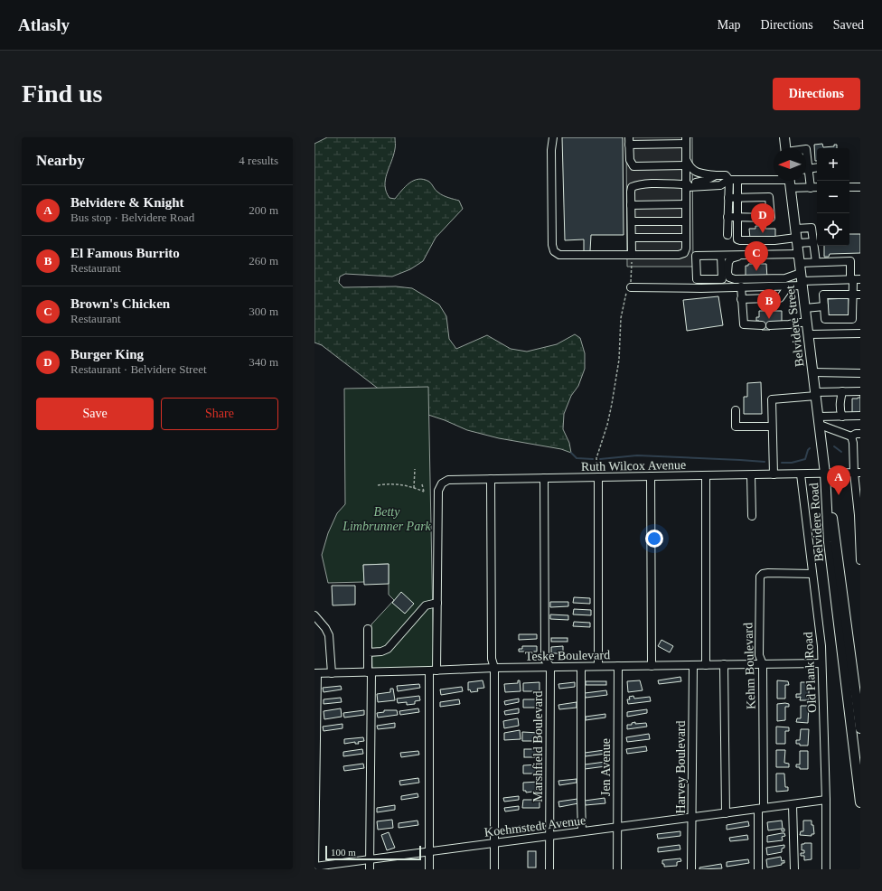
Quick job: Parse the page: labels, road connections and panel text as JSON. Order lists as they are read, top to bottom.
{
  "streets": {
    "main road": ["Belvidere Street", "Belvidere Road"],
    "street": [
      "Ruth Wilcox Avenue",
      "Teske Boulevard",
      "Kehm Boulevard",
      "Old Plank Road",
      "Marshfield Boulevard",
      "Jen Avenue",
      "Harvey Boulevard",
      "Koehmstedt Avenue"
    ]
  },
  "crossings": [
    ["Belvidere Street", "Ruth Wilcox Avenue"],
    ["Belvidere Street", "Belvidere Road"],
    ["Ruth Wilcox Avenue", "Belvidere Road"],
    ["Ruth Wilcox Avenue", "Old Plank Road"],
    ["Ruth Wilcox Avenue", "Marshfield Boulevard"],
    ["Teske Boulevard", "Kehm Boulevard"],
    ["Teske Boulevard", "Old Plank Road"],
    ["Teske Boulevard", "Marshfield Boulevard"],
    ["Teske Boulevard", "Jen Avenue"],
    ["Teske Boulevard", "Harvey Boulevard"],
    ["Kehm Boulevard", "Old Plank Road"],
    ["Kehm Boulevard", "Koehmstedt Avenue"],
    ["Old Plank Road", "Koehmstedt Avenue"],
    ["Marshfield Boulevard", "Koehmstedt Avenue"],
    ["Jen Avenue", "Koehmstedt Avenue"],
    ["Harvey Boulevard", "Koehmstedt Avenue"]
  ],
  "parks": ["Betty Limbrunner Park"],
  "scale_bar": "100 m",
  "north": "left",
  "page": {
    "header": "Atlasly",
    "nav": ["Map", "Directions", "Saved"],
    "buttons": [
      "Directions",
      ["Save", "Share"]
    ],
    "title": "Find us",
    "heading": ["Nearby", "4 results"],
    "map_buttons": ["+", "−"],
    "list": [
      {
        "mark": "A",
        "name": "Belvidere & Knight",
        "note": "Bus stop · Belvidere Road",
        "value": "200 m"
      },
      {
        "mark": "B",
        "name": "El Famous Burrito",
        "note": "Restaurant",
        "value": "260 m"
      },
      {
        "mark": "C",
        "name": "Brown's Chicken",
        "note": "Restaurant",
        "value": "300 m"
      },
      {
        "mark": "D",
        "name": "Burger King",
        "note": "Restaurant · Belvidere Street",
        "value": "340 m"
      }
    ],
    "pins": [
      "D",
      "C",
      "B",
      "A"
    ],
    "scale": "100 m"
  }
}
